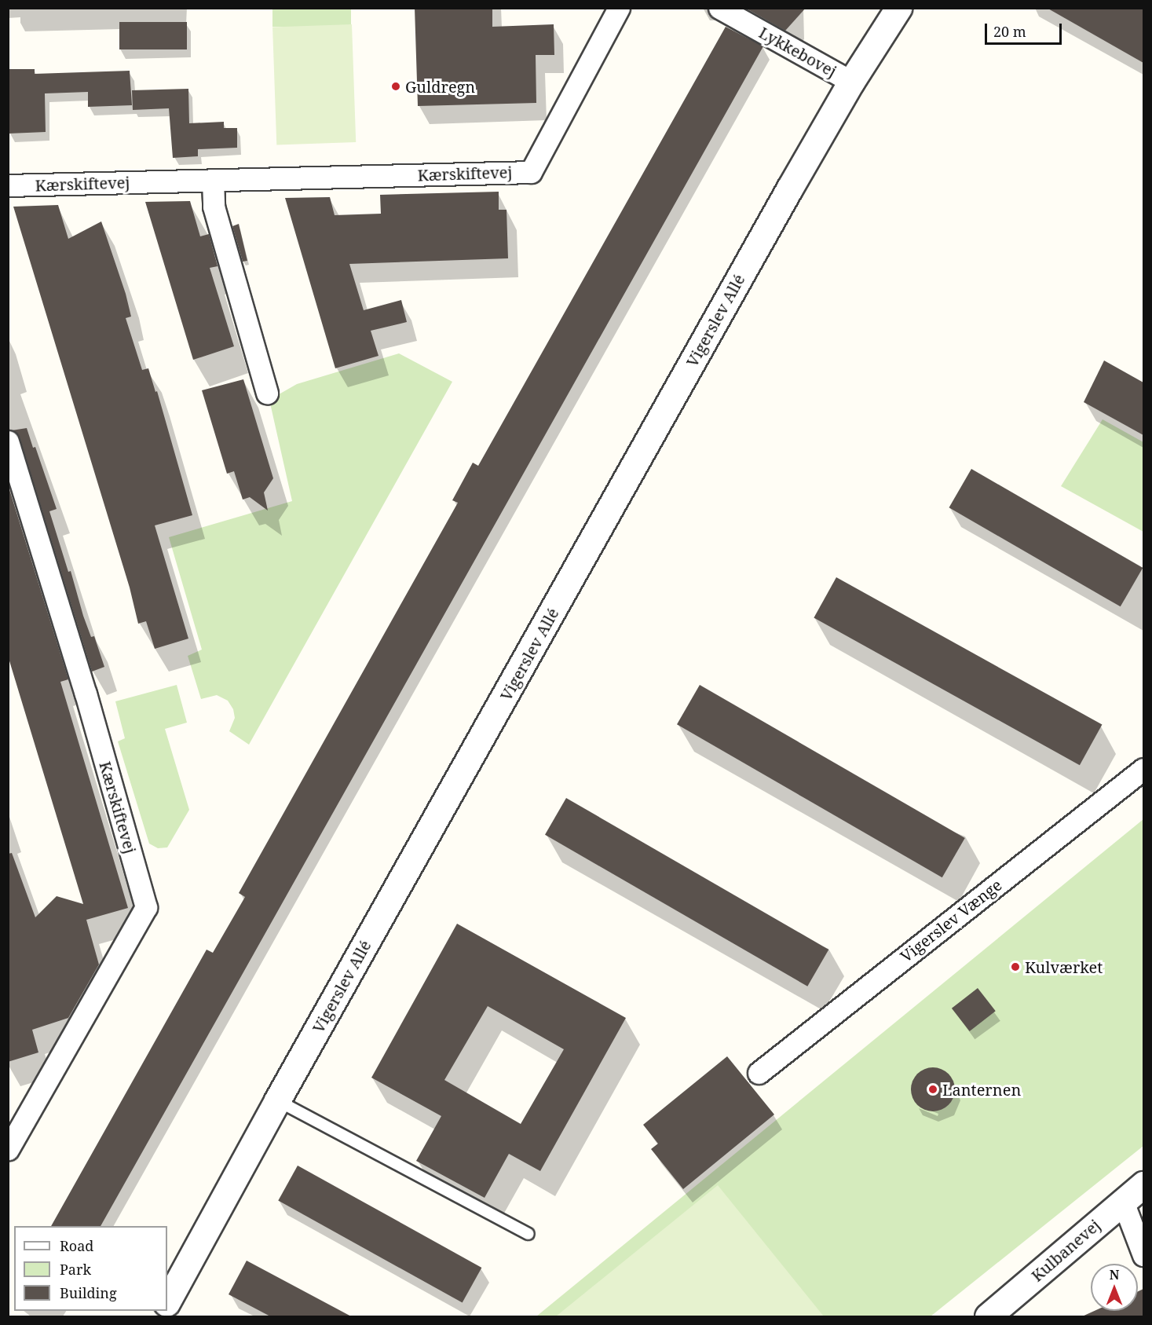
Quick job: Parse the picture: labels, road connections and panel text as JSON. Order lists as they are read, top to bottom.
{
  "streets": {
    "street": [
      "Lykkebovej",
      "Kærskiftevej",
      "Vigerslev Allé",
      "Vigerslev Vænge",
      "Kulbanevej"
    ]
  },
  "crossings": [
    ["Lykkebovej", "Vigerslev Allé"]
  ],
  "places": ["Guldregn", "Kulværket", "Lanternen"],
  "legend": ["Road", "Park", "Building"],
  "scale_bar": "20 m",
  "north": "top"
}
